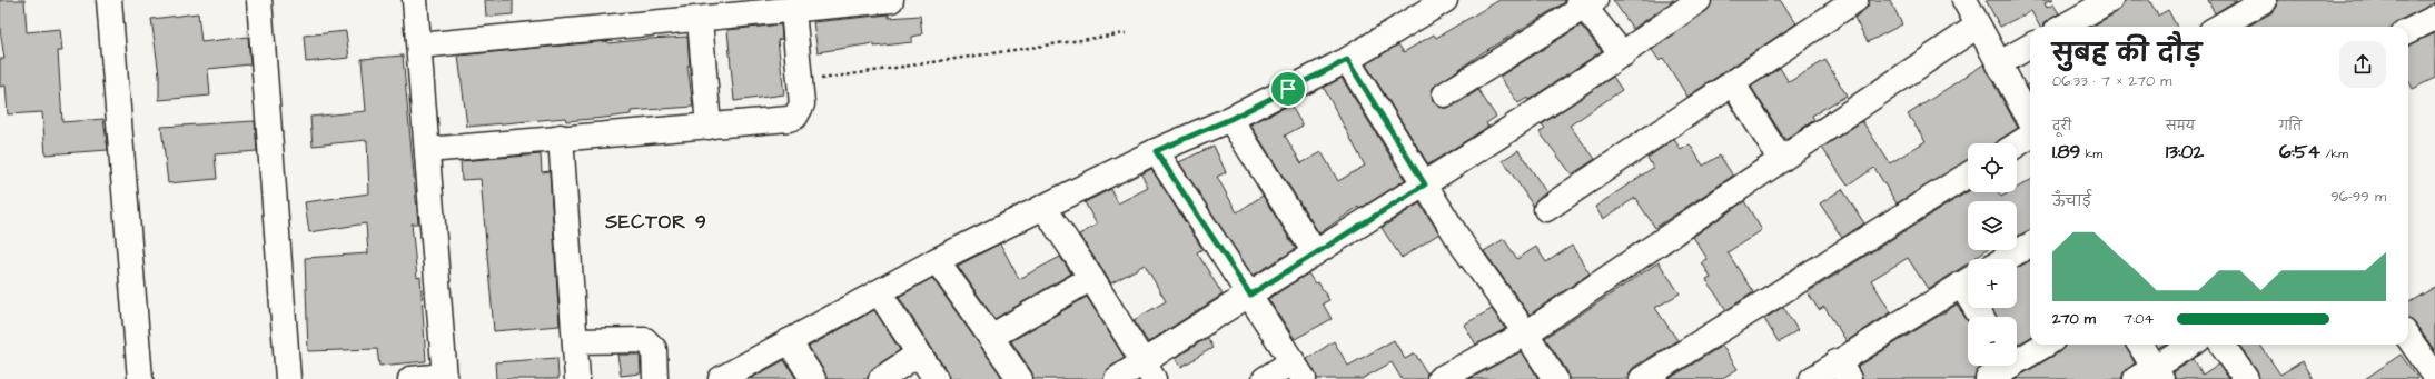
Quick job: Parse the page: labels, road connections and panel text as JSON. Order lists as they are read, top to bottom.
{
  "districts": ["SECTOR 9"],
  "page": {
    "heading": ["सुबह की दौड़", "06:33 · 7 × 270 m"],
    "stats": [
      ["दूरी", "1.89 km"],
      ["समय", "13:02"],
      ["गति", "6:54 /km"]
    ],
    "map_buttons": ["+", "−"],
    "chart": ["ऊँचाई", "96–99 m"],
    "list": [
      {
        "name": "270 m",
        "note": "7:04"
      }
    ]
  }
}
